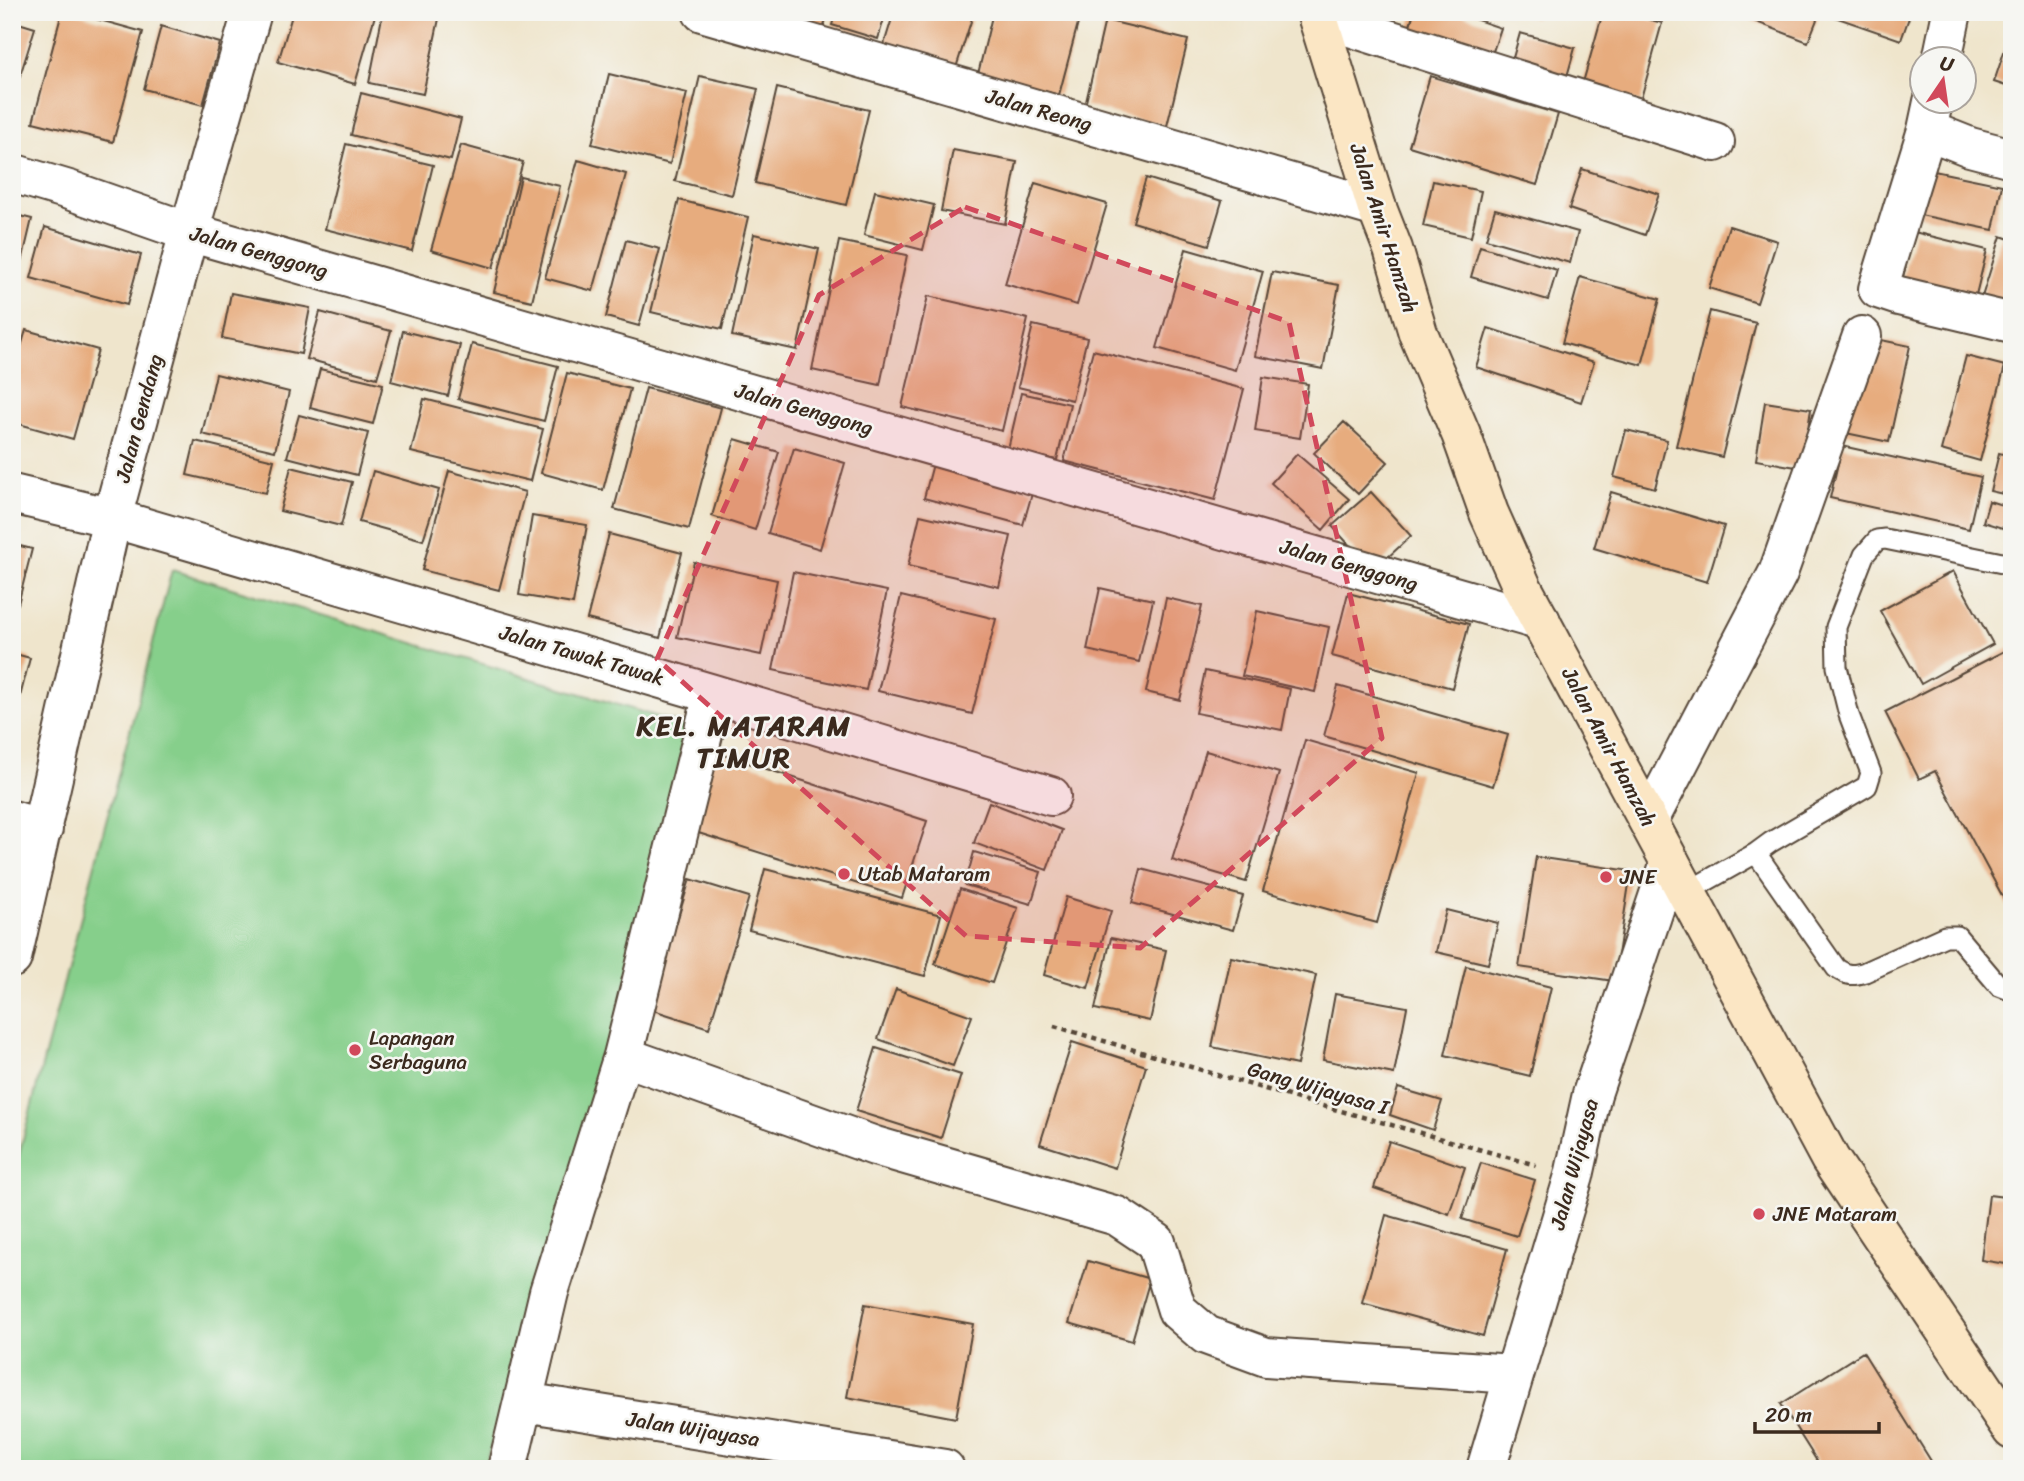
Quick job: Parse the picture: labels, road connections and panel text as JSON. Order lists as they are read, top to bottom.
{
  "streets": {
    "street": [
      "Jalan Reong",
      "Jalan Amir Hamzah",
      "Jalan Genggong",
      "Jalan Gendang",
      "Jalan Tawak Tawak",
      "Jalan Wijayasa"
    ],
    "path": ["Gang Wijayasa I"]
  },
  "crossings": [
    ["Jalan Reong", "Jalan Amir Hamzah"],
    ["Jalan Amir Hamzah", "Jalan Genggong"],
    ["Jalan Amir Hamzah", "Jalan Wijayasa"],
    ["Jalan Genggong", "Jalan Gendang"],
    ["Jalan Gendang", "Jalan Tawak Tawak"],
    ["Gang Wijayasa I", "Jalan Wijayasa"]
  ],
  "districts": ["KEL. MATARAM TIMUR"],
  "places": [
    "Utab Mataram",
    "JNE",
    "Lapangan Serbaguna",
    "JNE Mataram"
  ],
  "scale_bar": "20 m",
  "north": "top"
}
